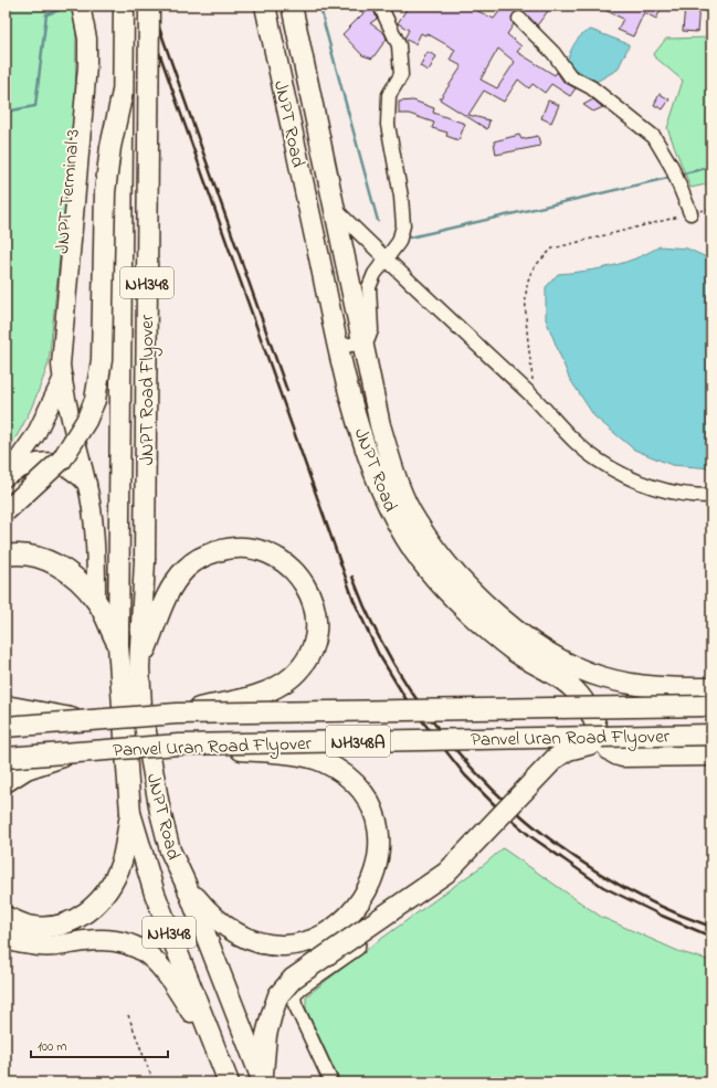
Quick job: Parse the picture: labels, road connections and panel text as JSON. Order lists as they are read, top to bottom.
{
  "streets": {
    "highway": [
      "JNPT Road",
      "NH348",
      "JNPT Road Flyover",
      "Panvel Uran Road Flyover",
      "NH348A"
    ],
    "main road": ["JNPT Terminal 3"]
  },
  "crossings": [
    ["JNPT Road", "NH348"],
    ["JNPT Road", "JNPT Road Flyover"]
  ],
  "scale_bar": "100 m"
}
